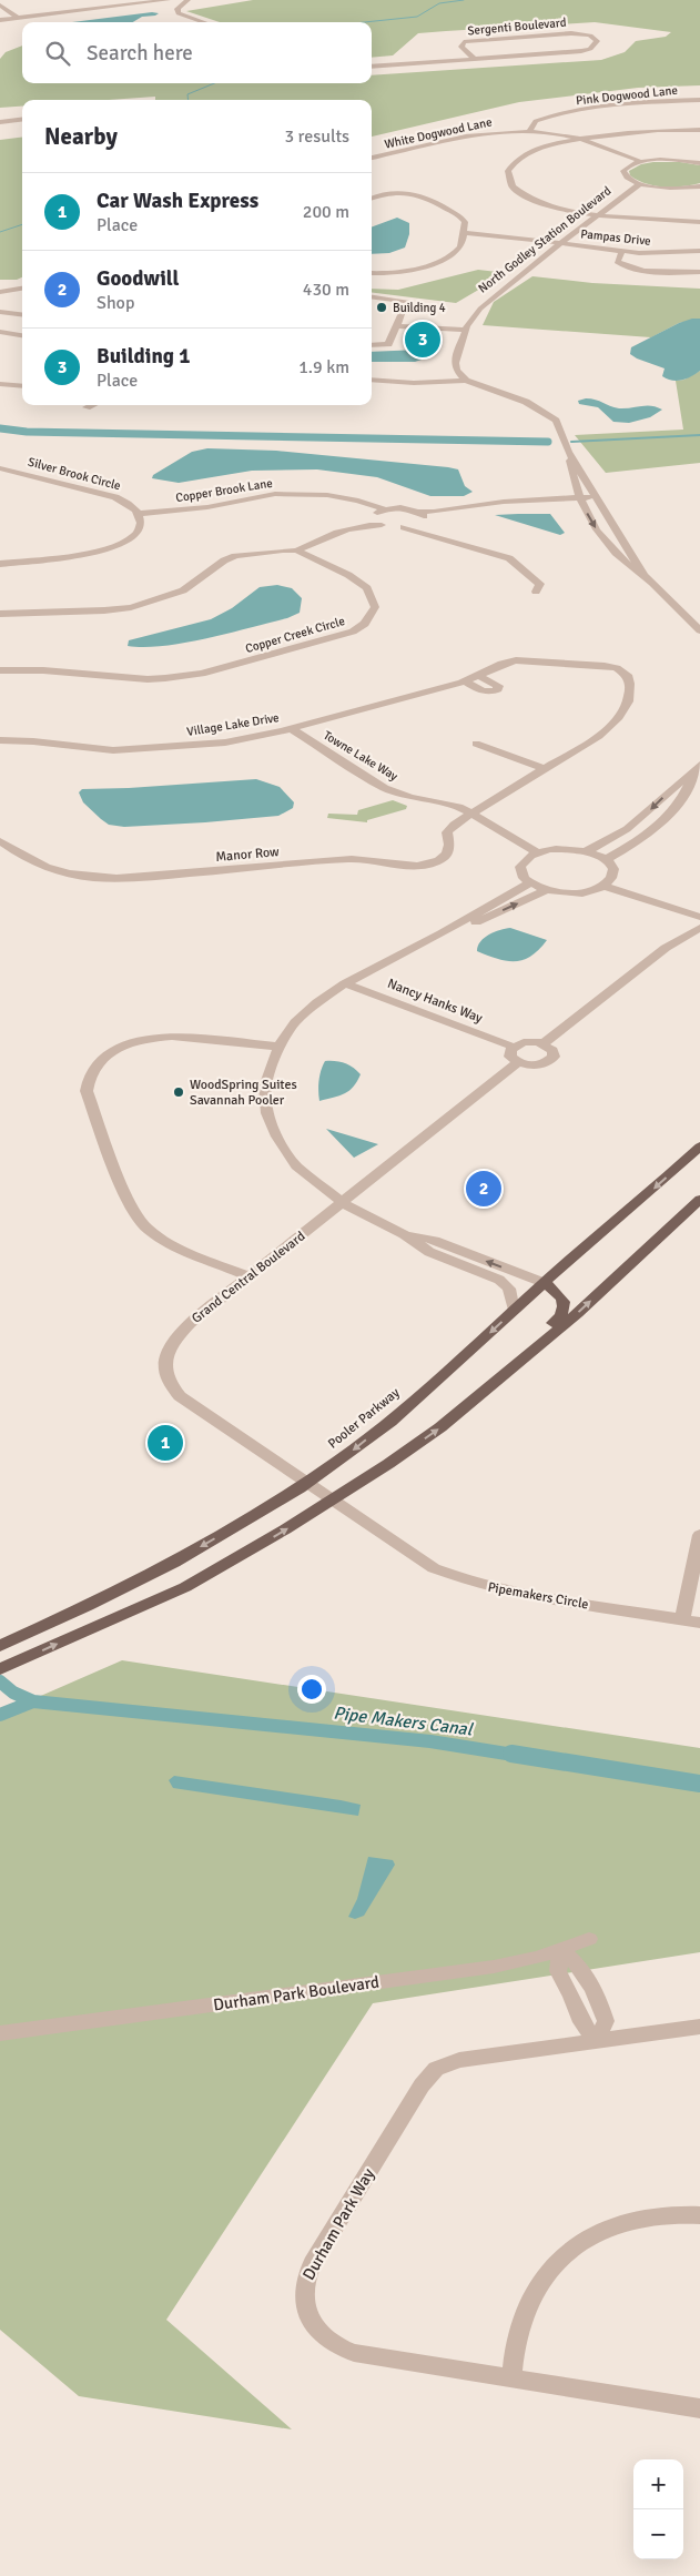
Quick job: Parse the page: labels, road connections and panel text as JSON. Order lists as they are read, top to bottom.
{
  "streets": {
    "main road": ["Pooler Parkway"],
    "street": [
      "Sergenti Boulevard",
      "Pink Dogwood Lane",
      "White Dogwood Lane",
      "Pampas Drive",
      "North Godley Station Boulevard",
      "Silver Brook Circle",
      "Copper Brook Lane",
      "Copper Creek Circle",
      "Village Lake Drive",
      "Towne Lake Way",
      "Manor Row",
      "Nancy Hanks Way",
      "Grand Central Boulevard",
      "Pipemakers Circle",
      "Durham Park Boulevard",
      "Durham Park Way"
    ]
  },
  "crossings": [
    ["Pink Dogwood Lane", "White Dogwood Lane"],
    ["Pampas Drive", "North Godley Station Boulevard"],
    ["Silver Brook Circle", "Copper Brook Lane"],
    ["Village Lake Drive", "Towne Lake Way"],
    ["Village Lake Drive", "Manor Row"],
    ["Towne Lake Way", "Manor Row"],
    ["Grand Central Boulevard", "Pooler Parkway"],
    ["Grand Central Boulevard", "Pipemakers Circle"]
  ],
  "water": ["Pipe Makers Canal"],
  "places": ["Building 4", "WoodSpring Suites Savannah Pooler"],
  "page": {
    "search": "Search here",
    "heading": ["Nearby", "3 results"],
    "list": [
      {
        "mark": "1",
        "name": "Car Wash Express",
        "note": "Place",
        "value": "200 m"
      },
      {
        "mark": "2",
        "name": "Goodwill",
        "note": "Shop",
        "value": "430 m"
      },
      {
        "mark": "3",
        "name": "Building 1",
        "note": "Place",
        "value": "1.9 km"
      }
    ],
    "pins": ["3", "2", "1"],
    "map_buttons": ["+", "−"]
  }
}
